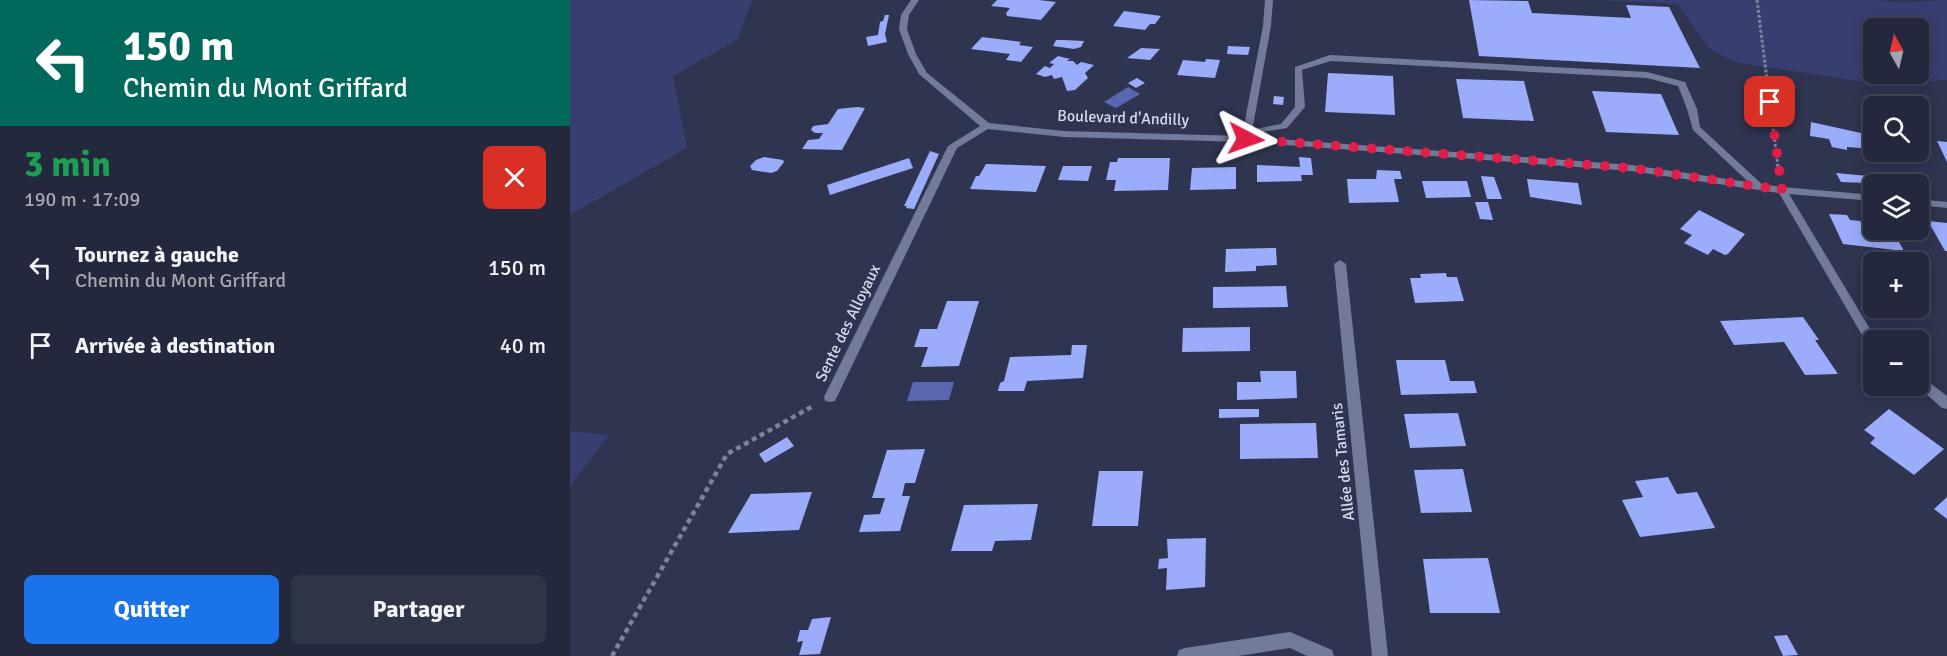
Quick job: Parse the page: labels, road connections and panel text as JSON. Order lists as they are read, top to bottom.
{
  "streets": {
    "street": ["Boulevard d'Andilly", "Sente des Alloyaux", "Allée des Tamaris"]
  },
  "crossings": [
    ["Boulevard d'Andilly", "Sente des Alloyaux"]
  ],
  "north": "top",
  "page": {
    "turn": ["150 m", "Chemin du Mont Griffard"],
    "map_buttons": ["+", "−"],
    "heading": ["3 min", "190 m · 17:09"],
    "list": [
      {
        "name": "Tournez à gauche",
        "note": "Chemin du Mont Griffard",
        "value": "150 m"
      },
      {
        "name": "Arrivée à destination",
        "value": "40 m"
      }
    ],
    "buttons": ["Quitter", "Partager"]
  }
}
